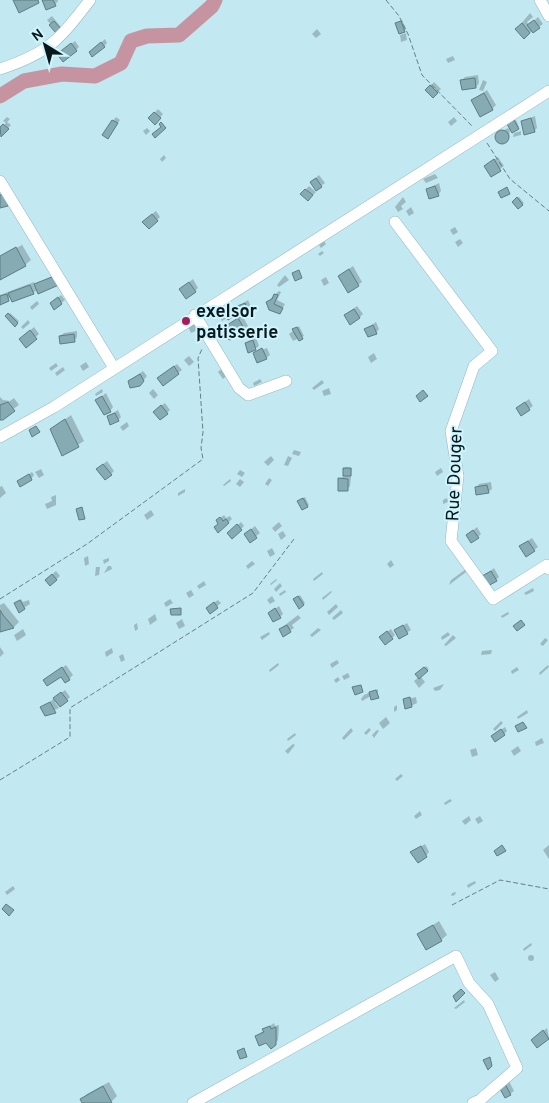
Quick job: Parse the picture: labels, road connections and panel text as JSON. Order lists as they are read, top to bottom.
{
  "streets": {
    "street": ["Rue Douger"]
  },
  "places": ["exelsor patisserie"],
  "north": "top left"
}
